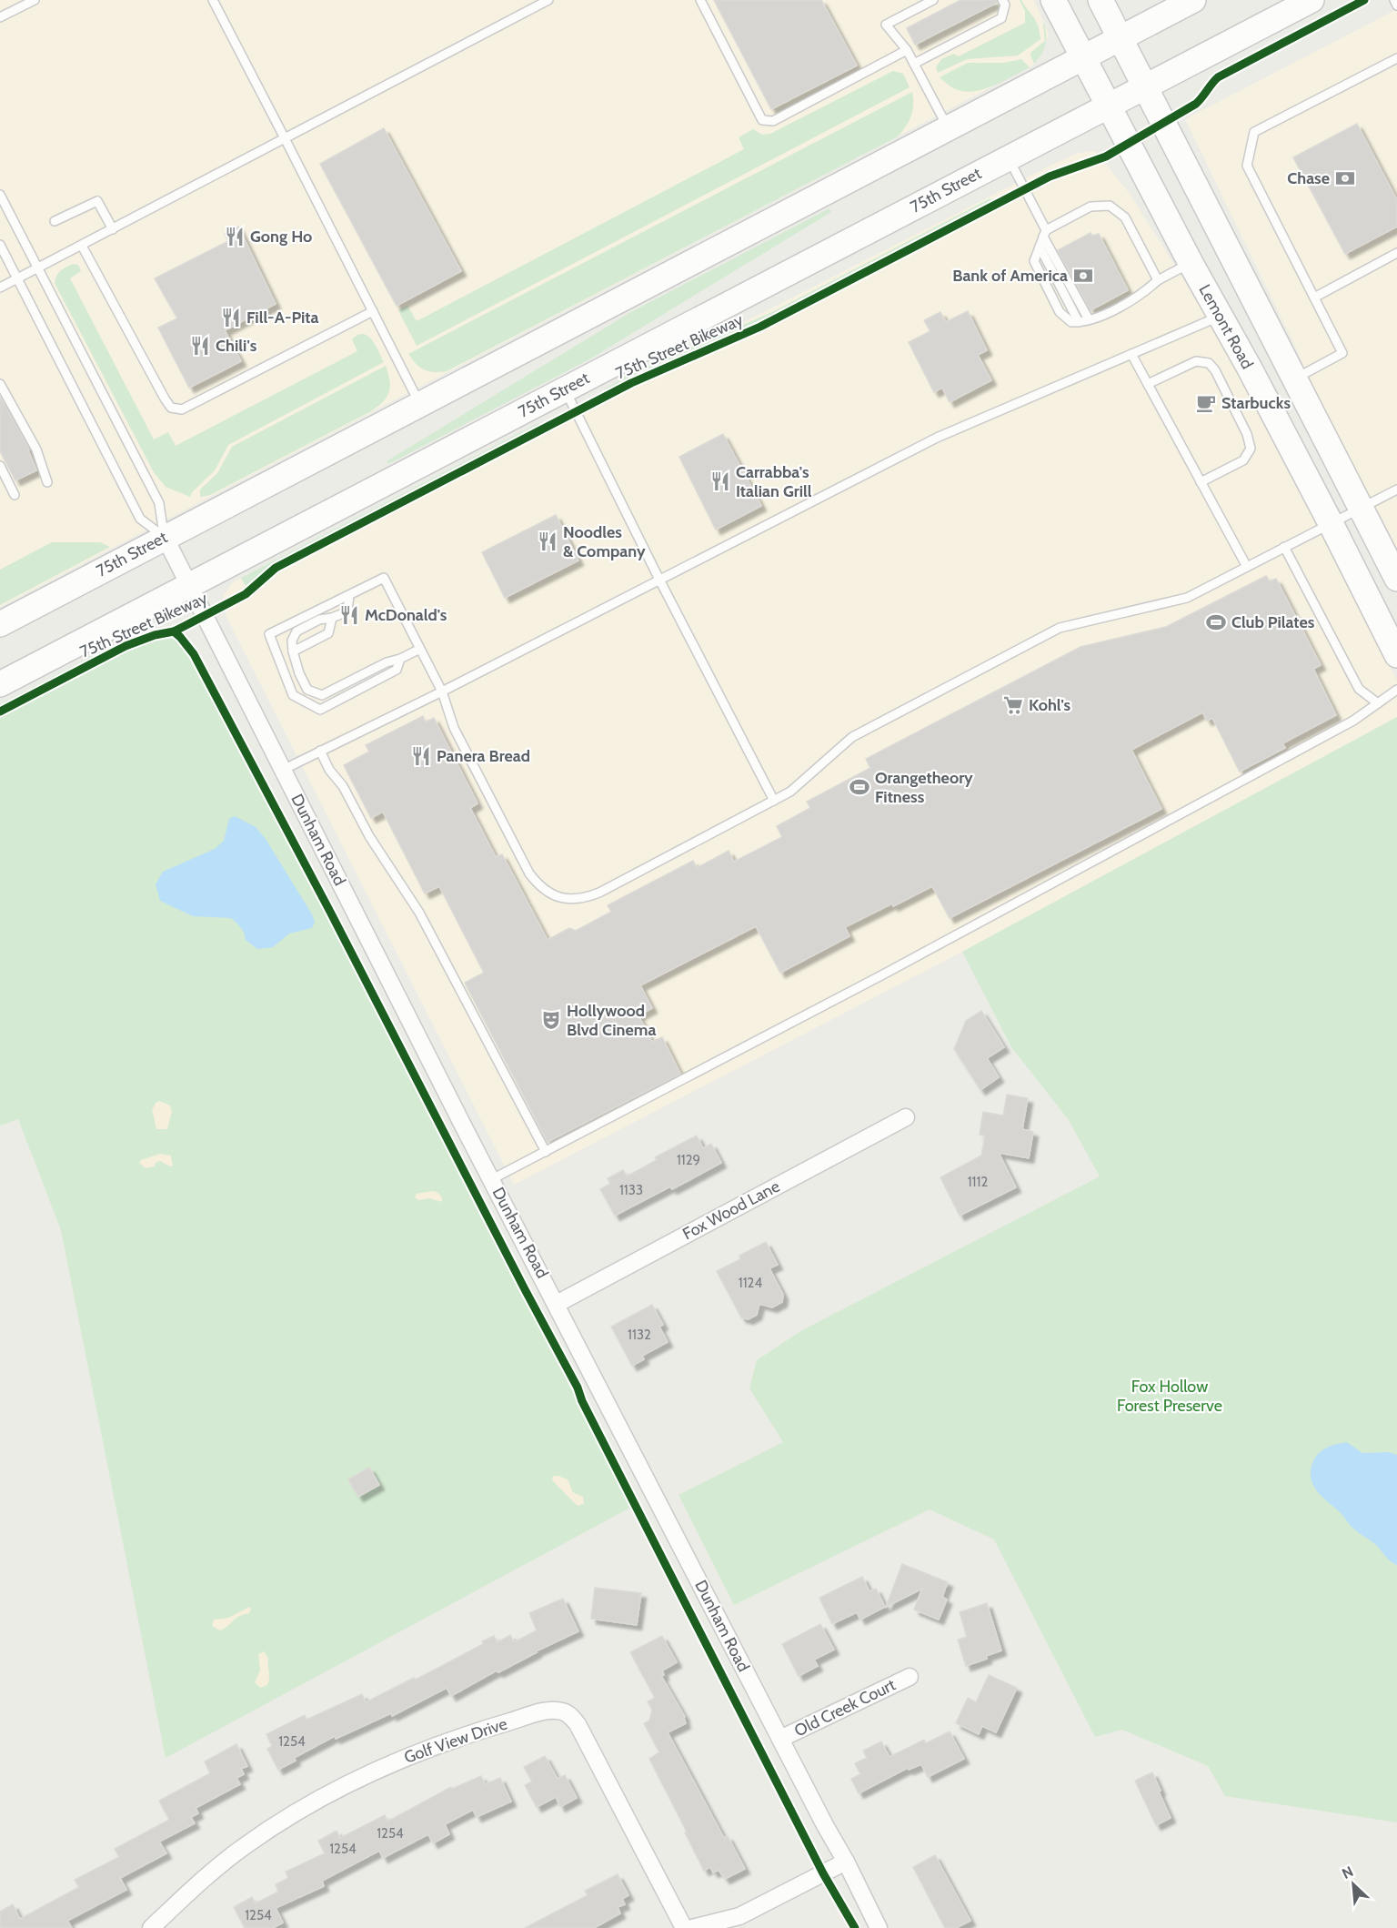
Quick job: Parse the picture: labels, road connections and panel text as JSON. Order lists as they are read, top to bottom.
{
  "streets": {
    "main road": ["75th Street", "Lemont Road"],
    "street": [
      "Dunham Road",
      "Fox Wood Lane",
      "Old Creek Court",
      "Golf View Drive"
    ],
    "cycle path": ["75th Street Bikeway"]
  },
  "crossings": [
    ["75th Street", "Lemont Road"],
    ["75th Street", "Dunham Road"],
    ["Dunham Road", "Fox Wood Lane"],
    ["Dunham Road", "Old Creek Court"]
  ],
  "parks": ["Fox Hollow Forest Preserve"],
  "places": {
    "bank": ["Chase", "Bank of America"],
    "restaurant": [
      "Gong Ho",
      "Fill-A-Pita",
      "Chili's",
      "Carrabba's Italian Grill",
      "Noodles & Company",
      "McDonald's",
      "Panera Bread"
    ],
    "cafe": ["Starbucks"],
    "sports": ["Club Pilates", "Orangetheory Fitness"],
    "supermarket": ["Kohl's"],
    "theatre": ["Hollywood Blvd Cinema"]
  },
  "house_numbers": [
    "1129",
    "1112",
    "1133",
    "1124",
    "1132",
    "1254",
    "1254",
    "1254",
    "1254"
  ],
  "north": "top left"
}
